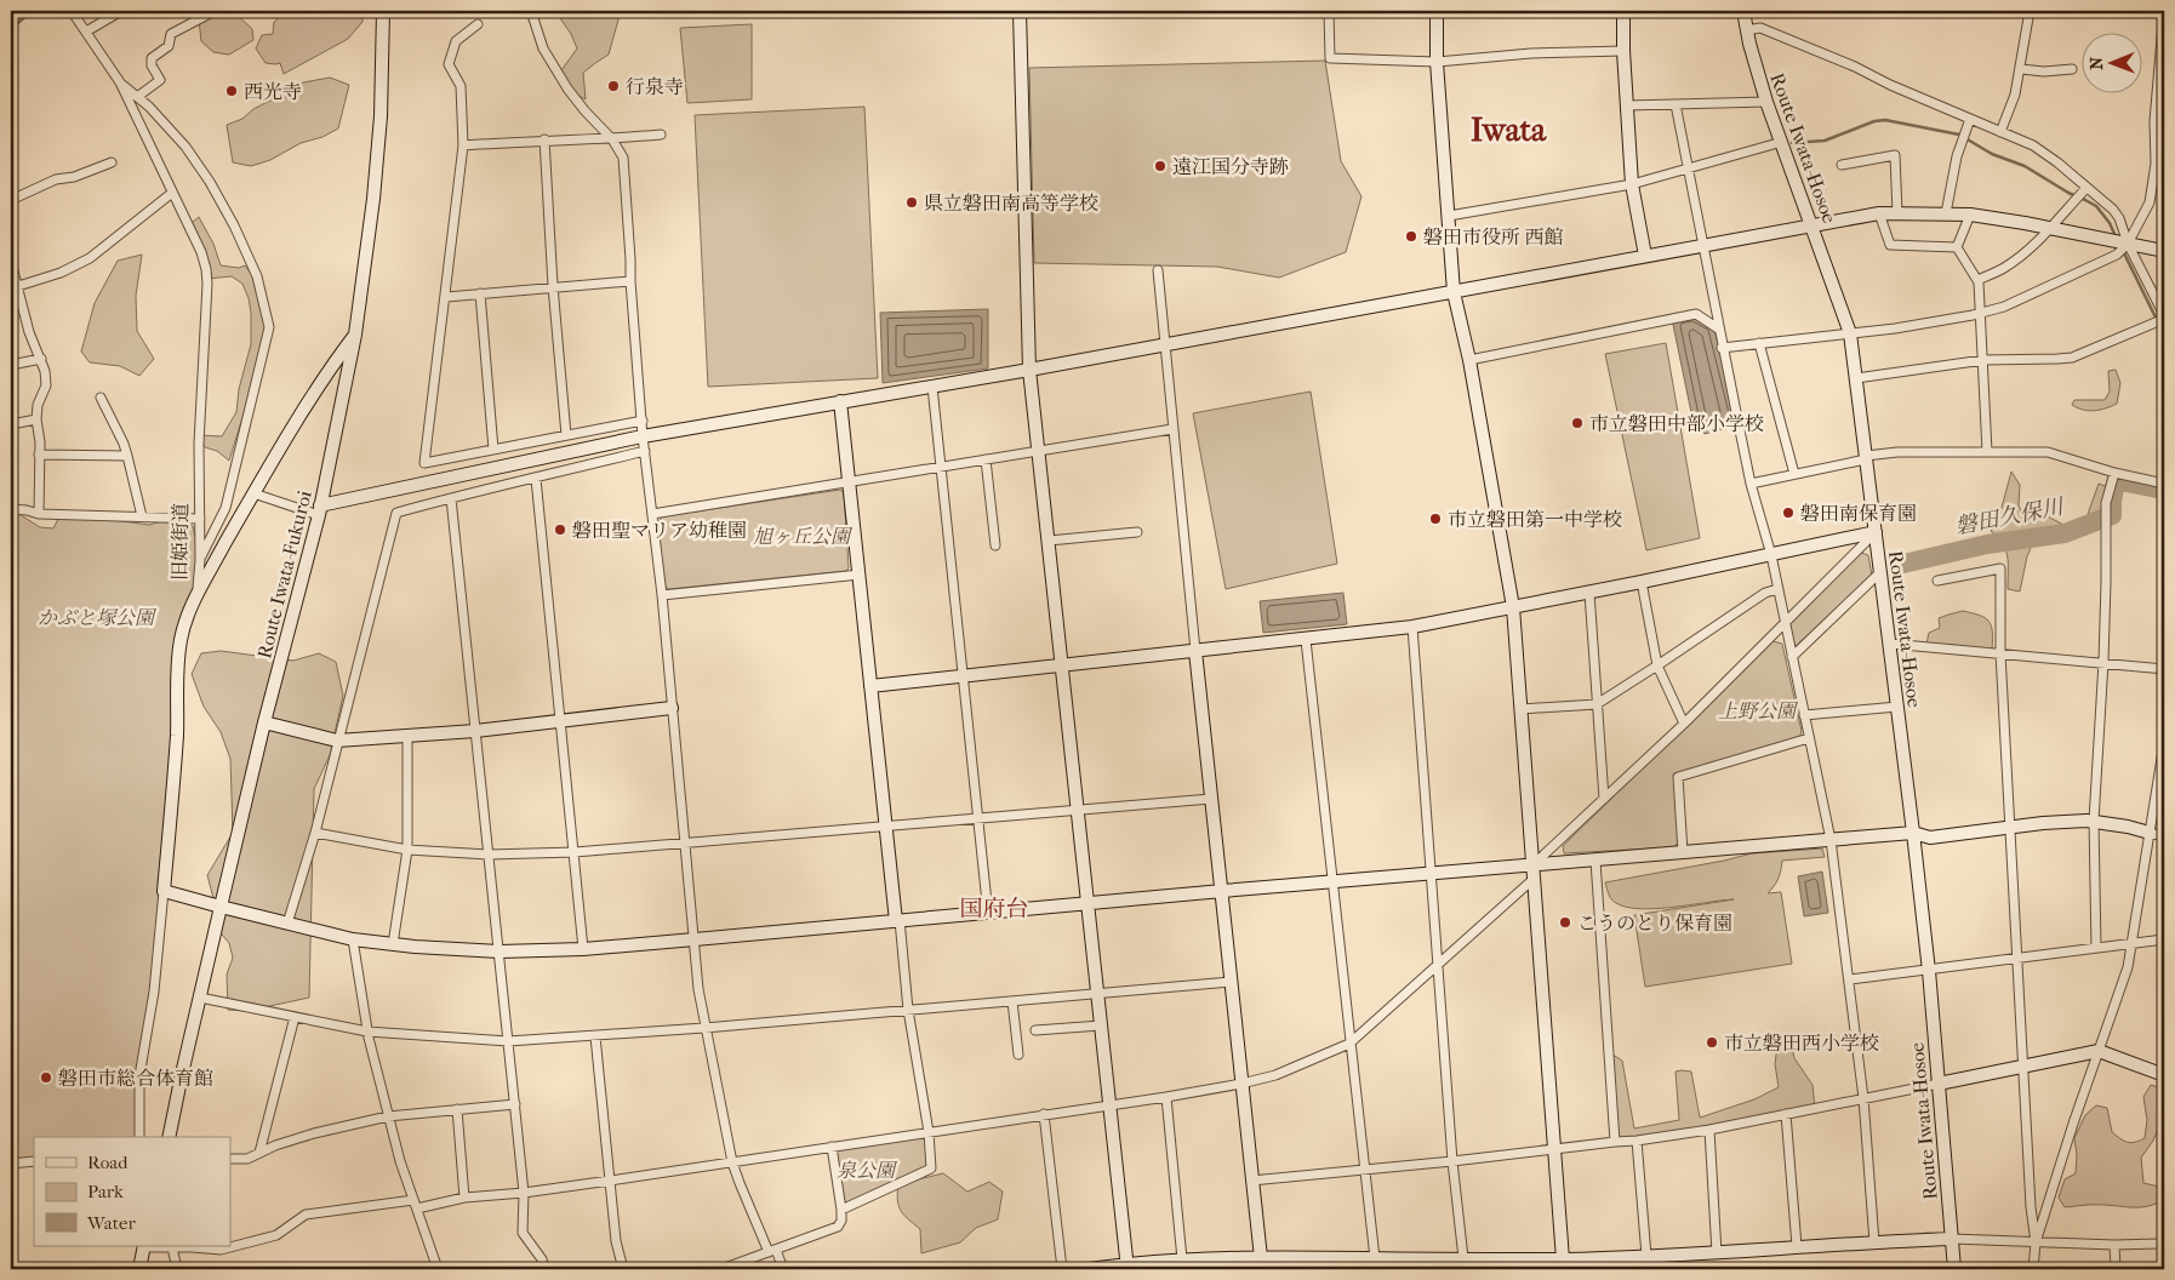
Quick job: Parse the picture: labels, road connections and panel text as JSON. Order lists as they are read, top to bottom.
{
  "streets": {
    "street": ["Route Iwata-Hosoe", "旧姫街道", "Route Iwata-Fukuroi"]
  },
  "districts": ["Iwata", "国府台"],
  "water": ["磐田久保川"],
  "parks": [
    "旭ヶ丘公園",
    "かぶと塚公園",
    "上野公園",
    "泉公園"
  ],
  "places": [
    "行泉寺",
    "西光寺",
    "遠江国分寺跡",
    "県立磐田南高等学校",
    "磐田市役所 西館",
    "市立磐田中部小学校",
    "磐田南保育園",
    "市立磐田第一中学校",
    "磐田聖マリア幼稚園",
    "こうのとり保育園",
    "市立磐田西小学校",
    "磐田市総合体育館"
  ],
  "legend": ["Road", "Park", "Water"],
  "north": "left"
}
